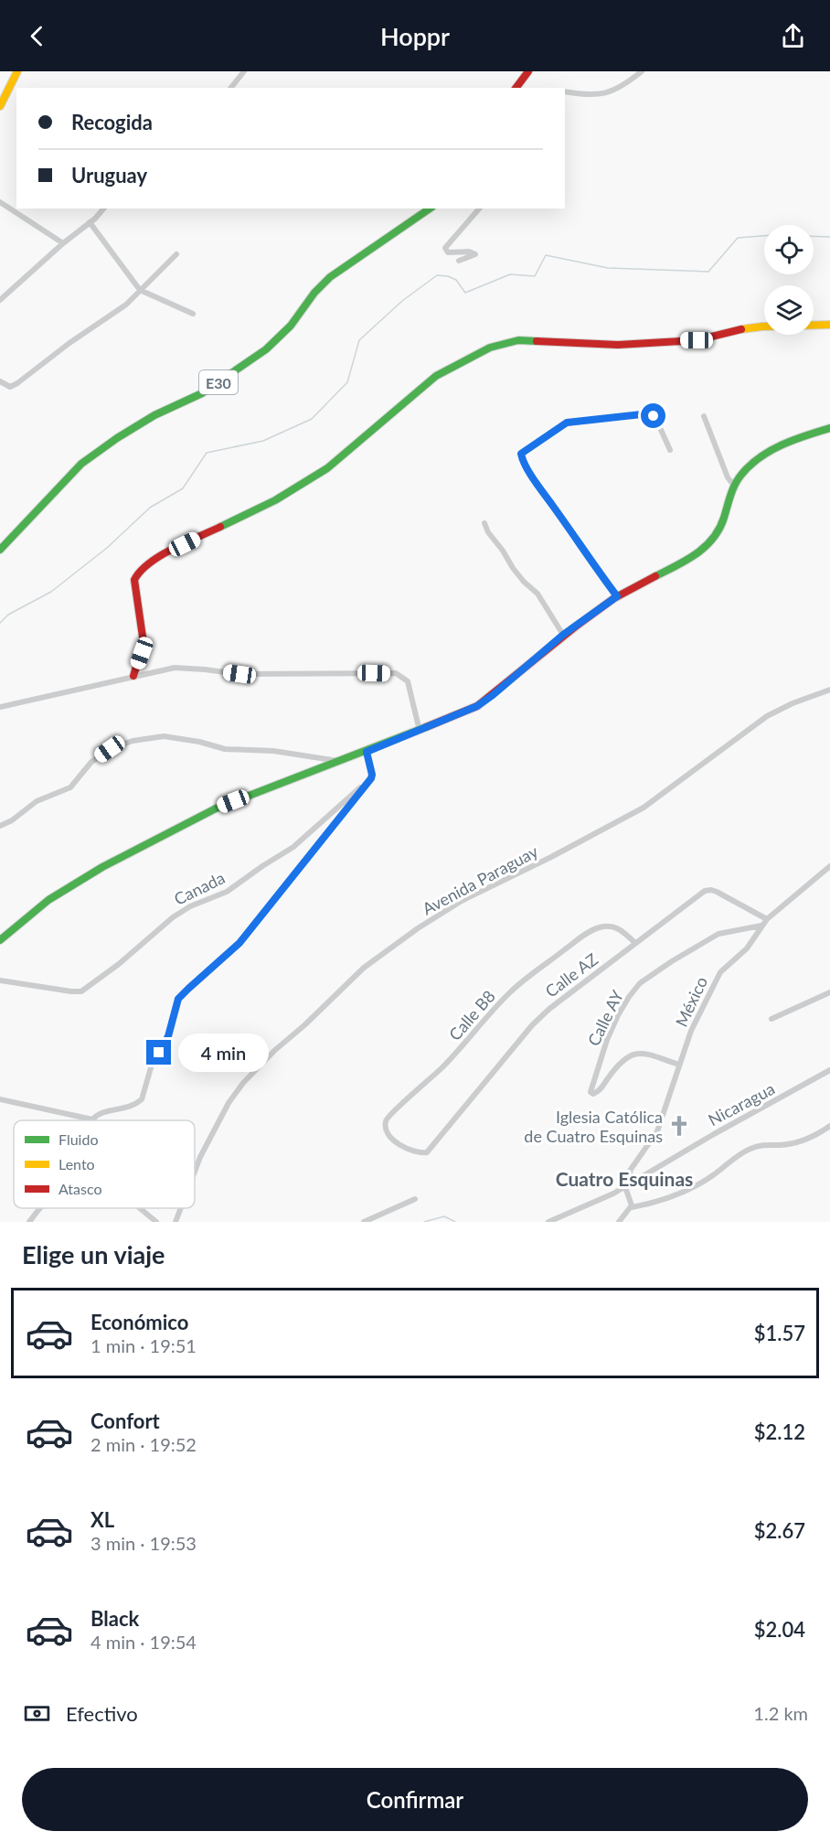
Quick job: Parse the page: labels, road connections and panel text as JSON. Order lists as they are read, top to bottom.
{
  "streets": {
    "street": [
      "E30",
      "Avenida Paraguay",
      "Canada",
      "Calle AZ",
      "México",
      "Calle B8",
      "Calle AY",
      "Nicaragua"
    ]
  },
  "crossings": [
    ["Calle AZ", "México"],
    ["Calle AZ", "Calle B8"],
    ["México", "Calle AY"],
    ["México", "Nicaragua"]
  ],
  "districts": ["Cuatro Esquinas"],
  "places": {
    "church": ["Iglesia Católica de Cuatro Esquinas"]
  },
  "legend": ["Fluido", "Lento", "Atasco"],
  "page": {
    "header": "Hoppr",
    "banner": ["Recogida", "Uruguay"],
    "bubble": "4 min",
    "heading": "Elige un viaje",
    "list": [
      {
        "name": "Económico",
        "note": "1 min · 19:51",
        "value": "$1.57"
      },
      {
        "name": "Confort",
        "note": "2 min · 19:52",
        "value": "$2.12"
      },
      {
        "name": "XL",
        "note": "3 min · 19:53",
        "value": "$2.67"
      },
      {
        "name": "Black",
        "note": "4 min · 19:54",
        "value": "$2.04"
      }
    ],
    "pay": ["Efectivo", "1.2 km"],
    "buttons": "Confirmar"
  }
}
